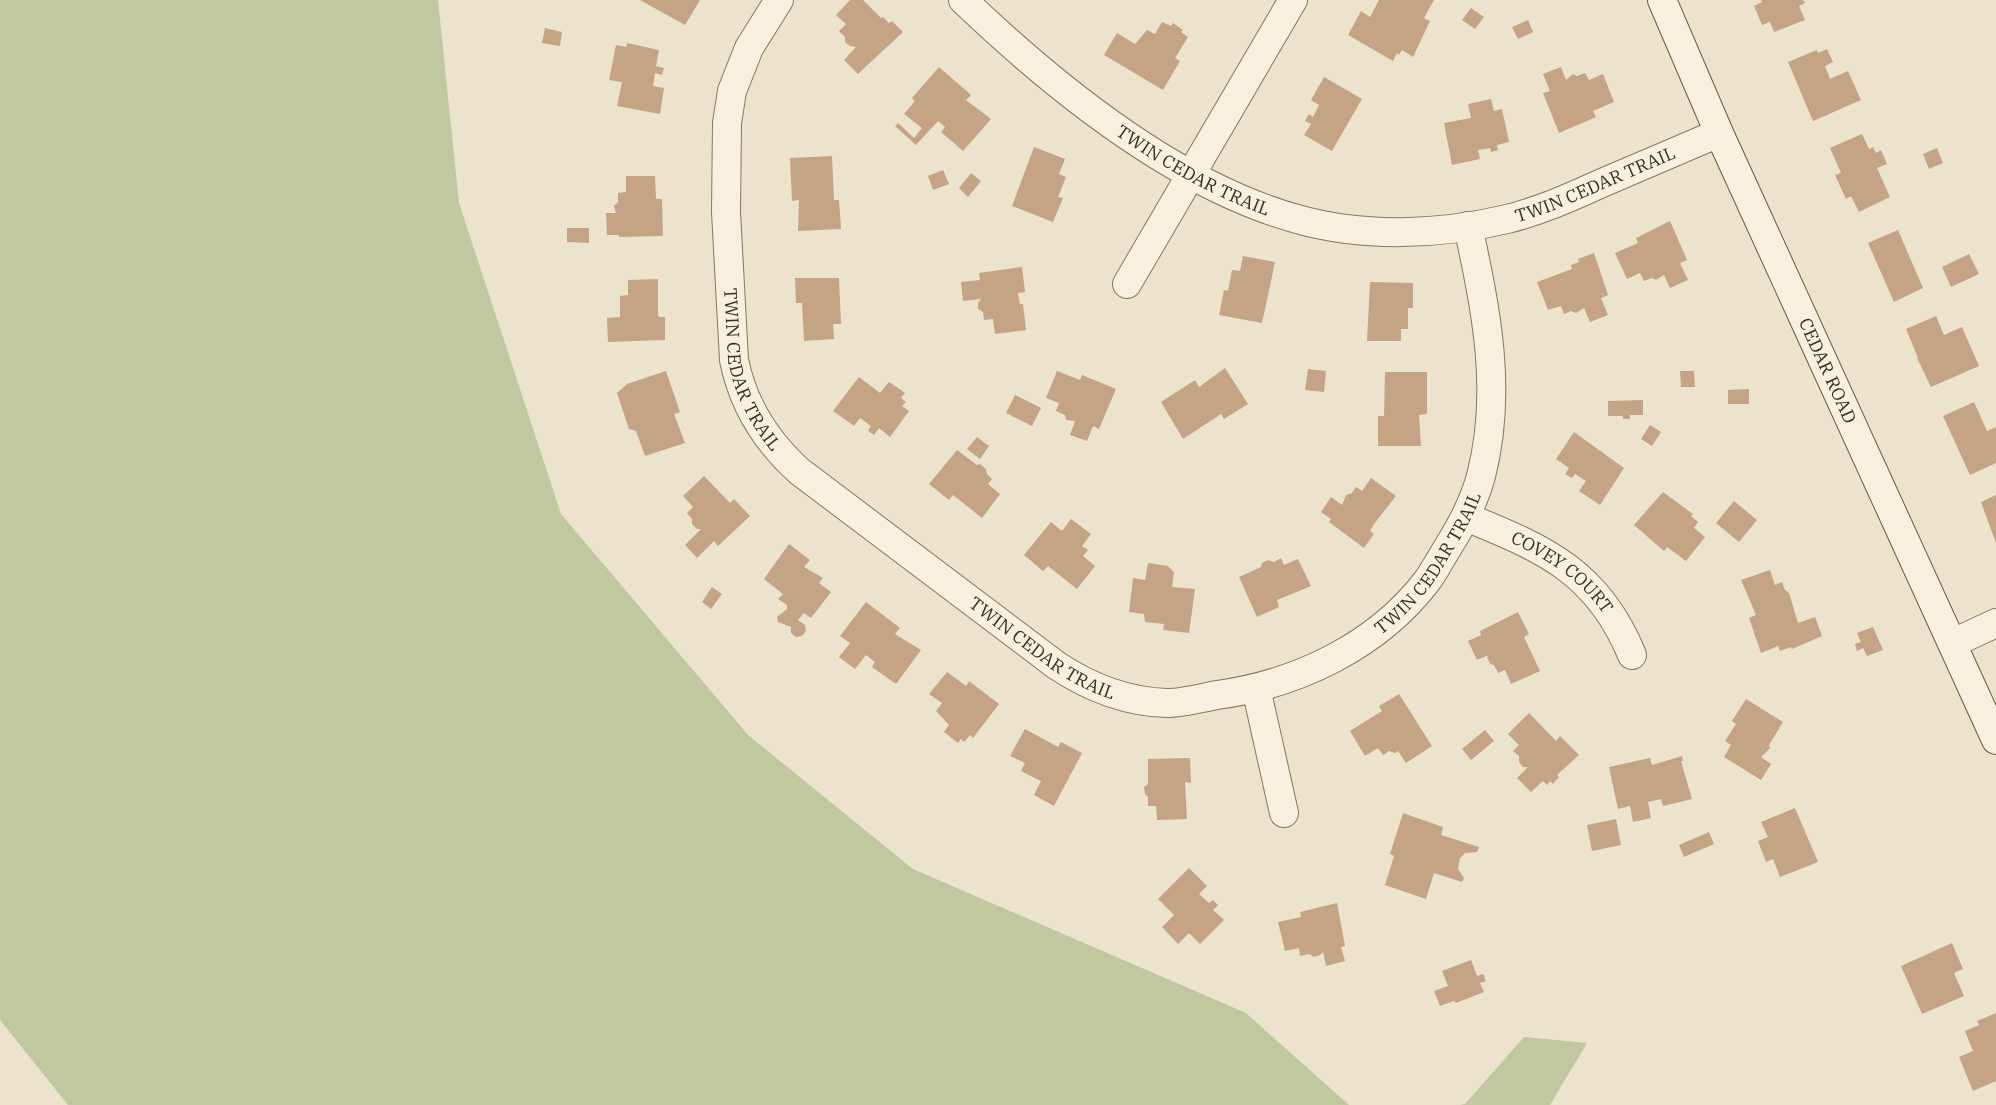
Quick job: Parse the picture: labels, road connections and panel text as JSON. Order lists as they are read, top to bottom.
{
  "streets": {
    "street": ["TWIN CEDAR TRAIL", "CEDAR ROAD", "COVEY COURT"]
  },
  "crossings": [
    ["TWIN CEDAR TRAIL", "CEDAR ROAD"],
    ["TWIN CEDAR TRAIL", "COVEY COURT"]
  ]
}
